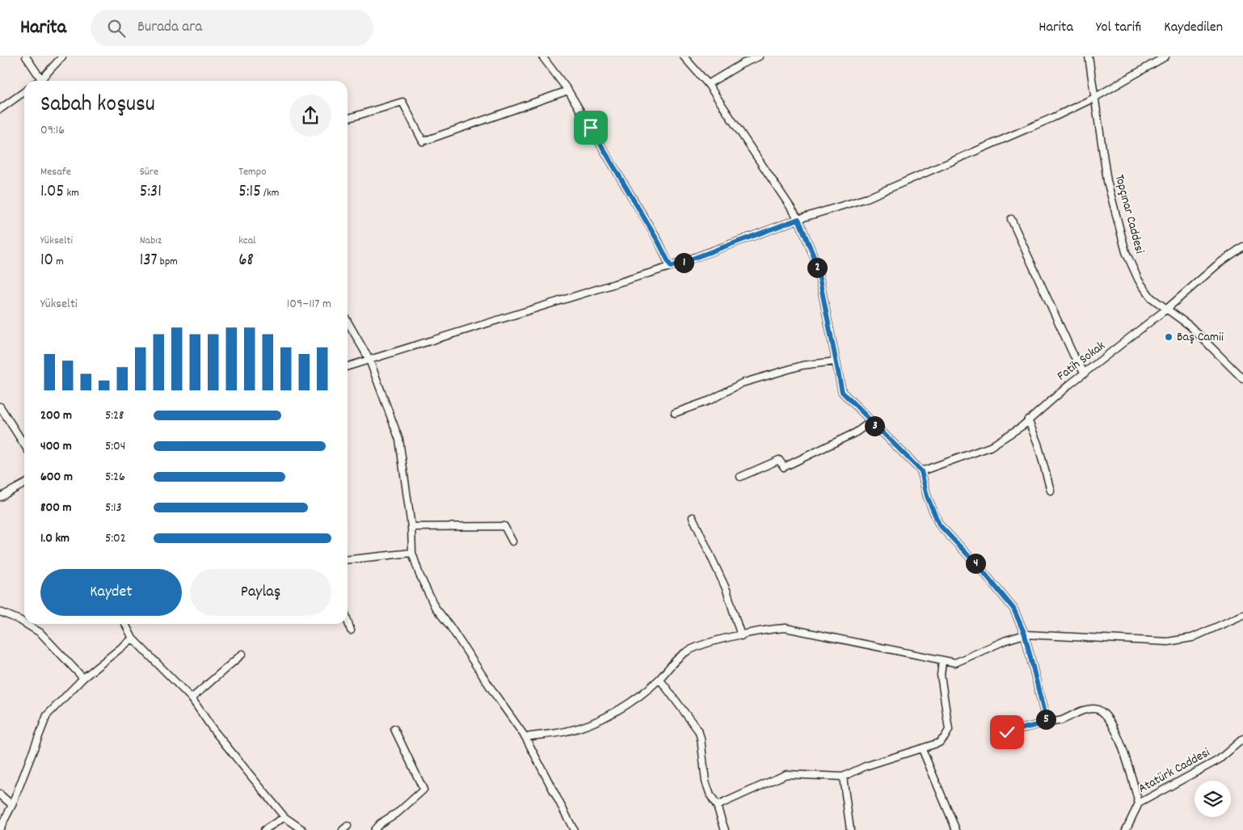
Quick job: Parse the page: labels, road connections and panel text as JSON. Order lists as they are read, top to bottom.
{
  "streets": {
    "street": ["Topçınar Caddesi", "Fatih Sokak", "Atatürk Caddesi"]
  },
  "crossings": [
    ["Topçınar Caddesi", "Fatih Sokak"]
  ],
  "places": ["Baş Camii"],
  "page": {
    "header": "Harita",
    "search": "Burada ara",
    "nav": ["Harita", "Yol tarifi", "Kaydedilen"],
    "heading": ["Sabah koşusu", "09:16"],
    "stats": [
      ["Mesafe", "1.05 km"],
      ["Süre", "5:31"],
      ["Tempo", "5:15 /km"],
      ["Yükselti", "10 m"],
      ["Nabız", "137 bpm"],
      ["kcal", "68"]
    ],
    "pins": [
      "1",
      "2",
      "3",
      "4",
      "5"
    ],
    "chart": ["Yükselti", "109–117 m"],
    "list": [
      {
        "name": "200 m",
        "note": "5:28"
      },
      {
        "name": "400 m",
        "note": "5:04"
      },
      {
        "name": "600 m",
        "note": "5:26"
      },
      {
        "name": "800 m",
        "note": "5:13"
      },
      {
        "name": "1.0 km",
        "note": "5:02"
      }
    ],
    "buttons": ["Kaydet", "Paylaş"]
  }
}
